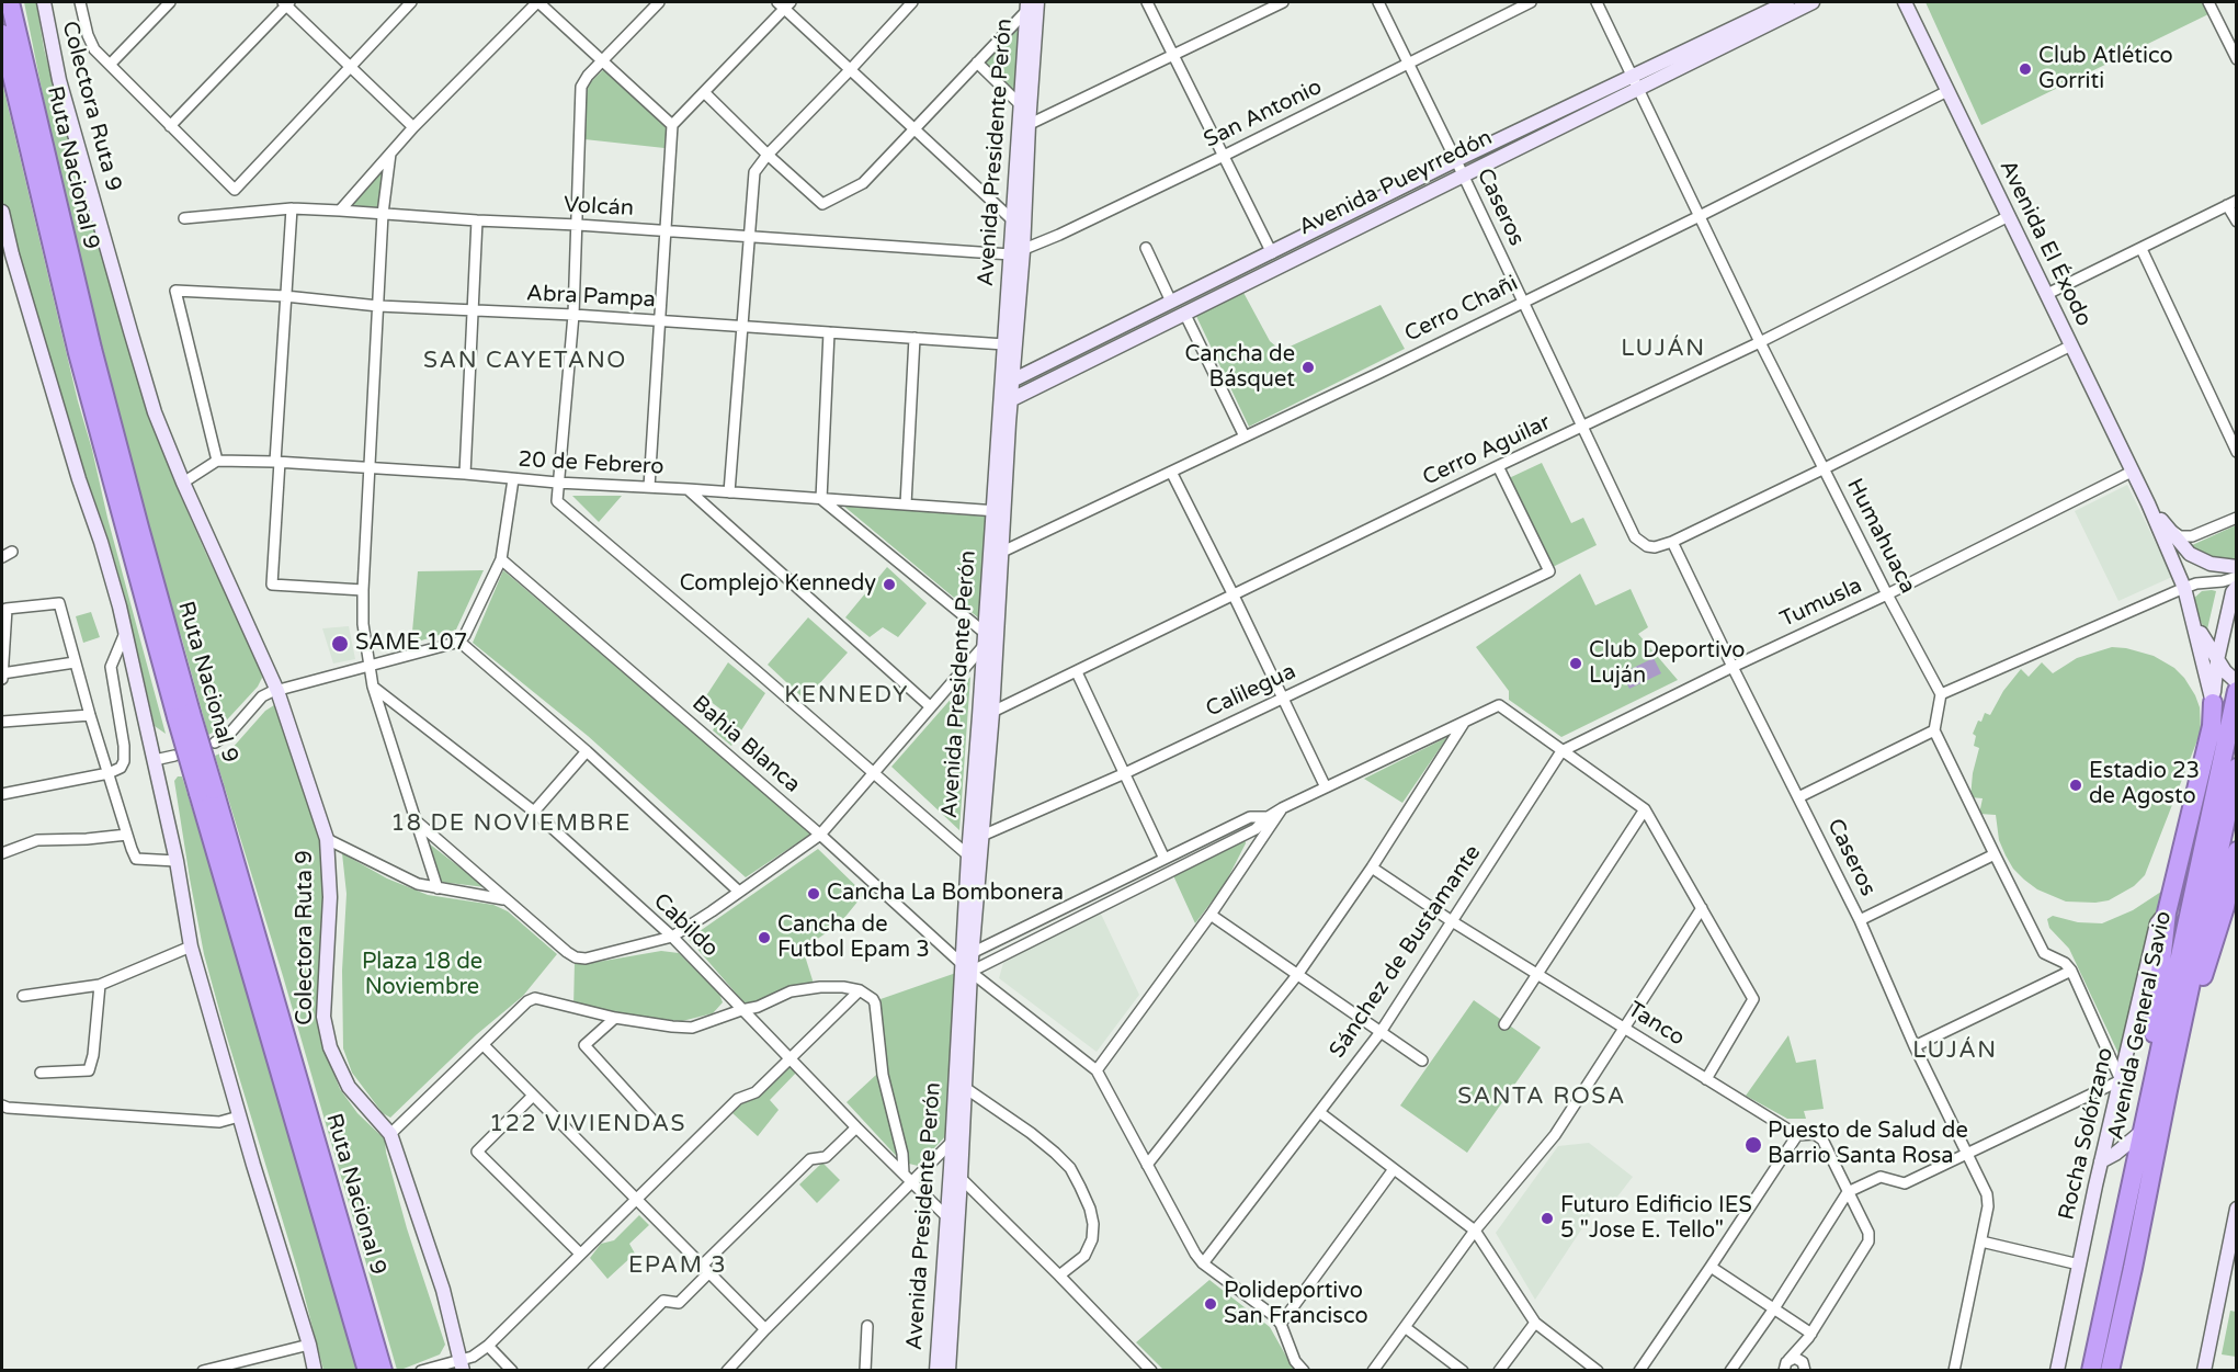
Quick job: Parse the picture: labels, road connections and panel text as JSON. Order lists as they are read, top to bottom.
{
  "streets": {
    "highway": ["Ruta Nacional 9", "Avenida General Savio"],
    "main road": [
      "Colectora Ruta 9",
      "Avenida Presidente Perón",
      "Avenida Pueyrredón",
      "Avenida El Éxodo",
      "Rocha Solórzano"
    ],
    "street": [
      "San Antonio",
      "Volcán",
      "Caseros",
      "Abra Pampa",
      "Cerro Chañi",
      "Cerro Aguilar",
      "20 de Febrero",
      "Humahuaca",
      "Tumusla",
      "Calilegua",
      "Bahia Blanca",
      "Cabildo",
      "Sánchez de Bustamante",
      "Tanco"
    ]
  },
  "crossings": [
    ["San Antonio", "Avenida Presidente Perón"],
    ["San Antonio", "Volcán"],
    ["San Antonio", "Caseros"],
    ["Avenida Presidente Perón", "Avenida Pueyrredón"],
    ["Avenida Presidente Perón", "Volcán"],
    ["Avenida Presidente Perón", "Abra Pampa"],
    ["Avenida Presidente Perón", "Cerro Chañi"],
    ["Avenida Presidente Perón", "Cerro Aguilar"],
    ["Avenida Presidente Perón", "20 de Febrero"],
    ["Avenida Presidente Perón", "Calilegua"],
    ["Avenida Presidente Perón", "Bahia Blanca"],
    ["Avenida Presidente Perón", "Cabildo"],
    ["Avenida Pueyrredón", "Caseros"],
    ["Avenida Pueyrredón", "Humahuaca"],
    ["Caseros", "Cerro Chañi"],
    ["Caseros", "Cerro Aguilar"],
    ["Caseros", "Tumusla"],
    ["Avenida El Éxodo", "Cerro Chañi"],
    ["Avenida El Éxodo", "Cerro Aguilar"],
    ["Avenida El Éxodo", "Tumusla"],
    ["Abra Pampa", "20 de Febrero"],
    ["Cerro Chañi", "Humahuaca"],
    ["Cerro Aguilar", "Humahuaca"],
    ["Cerro Aguilar", "Calilegua"],
    ["Humahuaca", "Tumusla"],
    ["Tumusla", "Sánchez de Bustamante"],
    ["Sánchez de Bustamante", "Tanco"]
  ],
  "districts": [
    "LUJÁN",
    "SAN CAYETANO",
    "KENNEDY",
    "18 DE NOVIEMBRE",
    "LUJÁN",
    "SANTA ROSA",
    "122 VIVIENDAS",
    "EPAM 3"
  ],
  "parks": ["Plaza 18 de Noviembre"],
  "places": [
    "Club Atlético Gorriti",
    "Cancha de Básquet",
    "Complejo Kennedy",
    "SAME 107",
    "Club Deportivo Luján",
    "Estadio 23 de Agosto",
    "Cancha La Bombonera",
    "Cancha de Futbol Epam 3",
    "Puesto de Salud de Barrio Santa Rosa",
    "Futuro Edificio IES 5 \"Jose E. Tello\"",
    "Polideportivo San Francisco"
  ]
}
